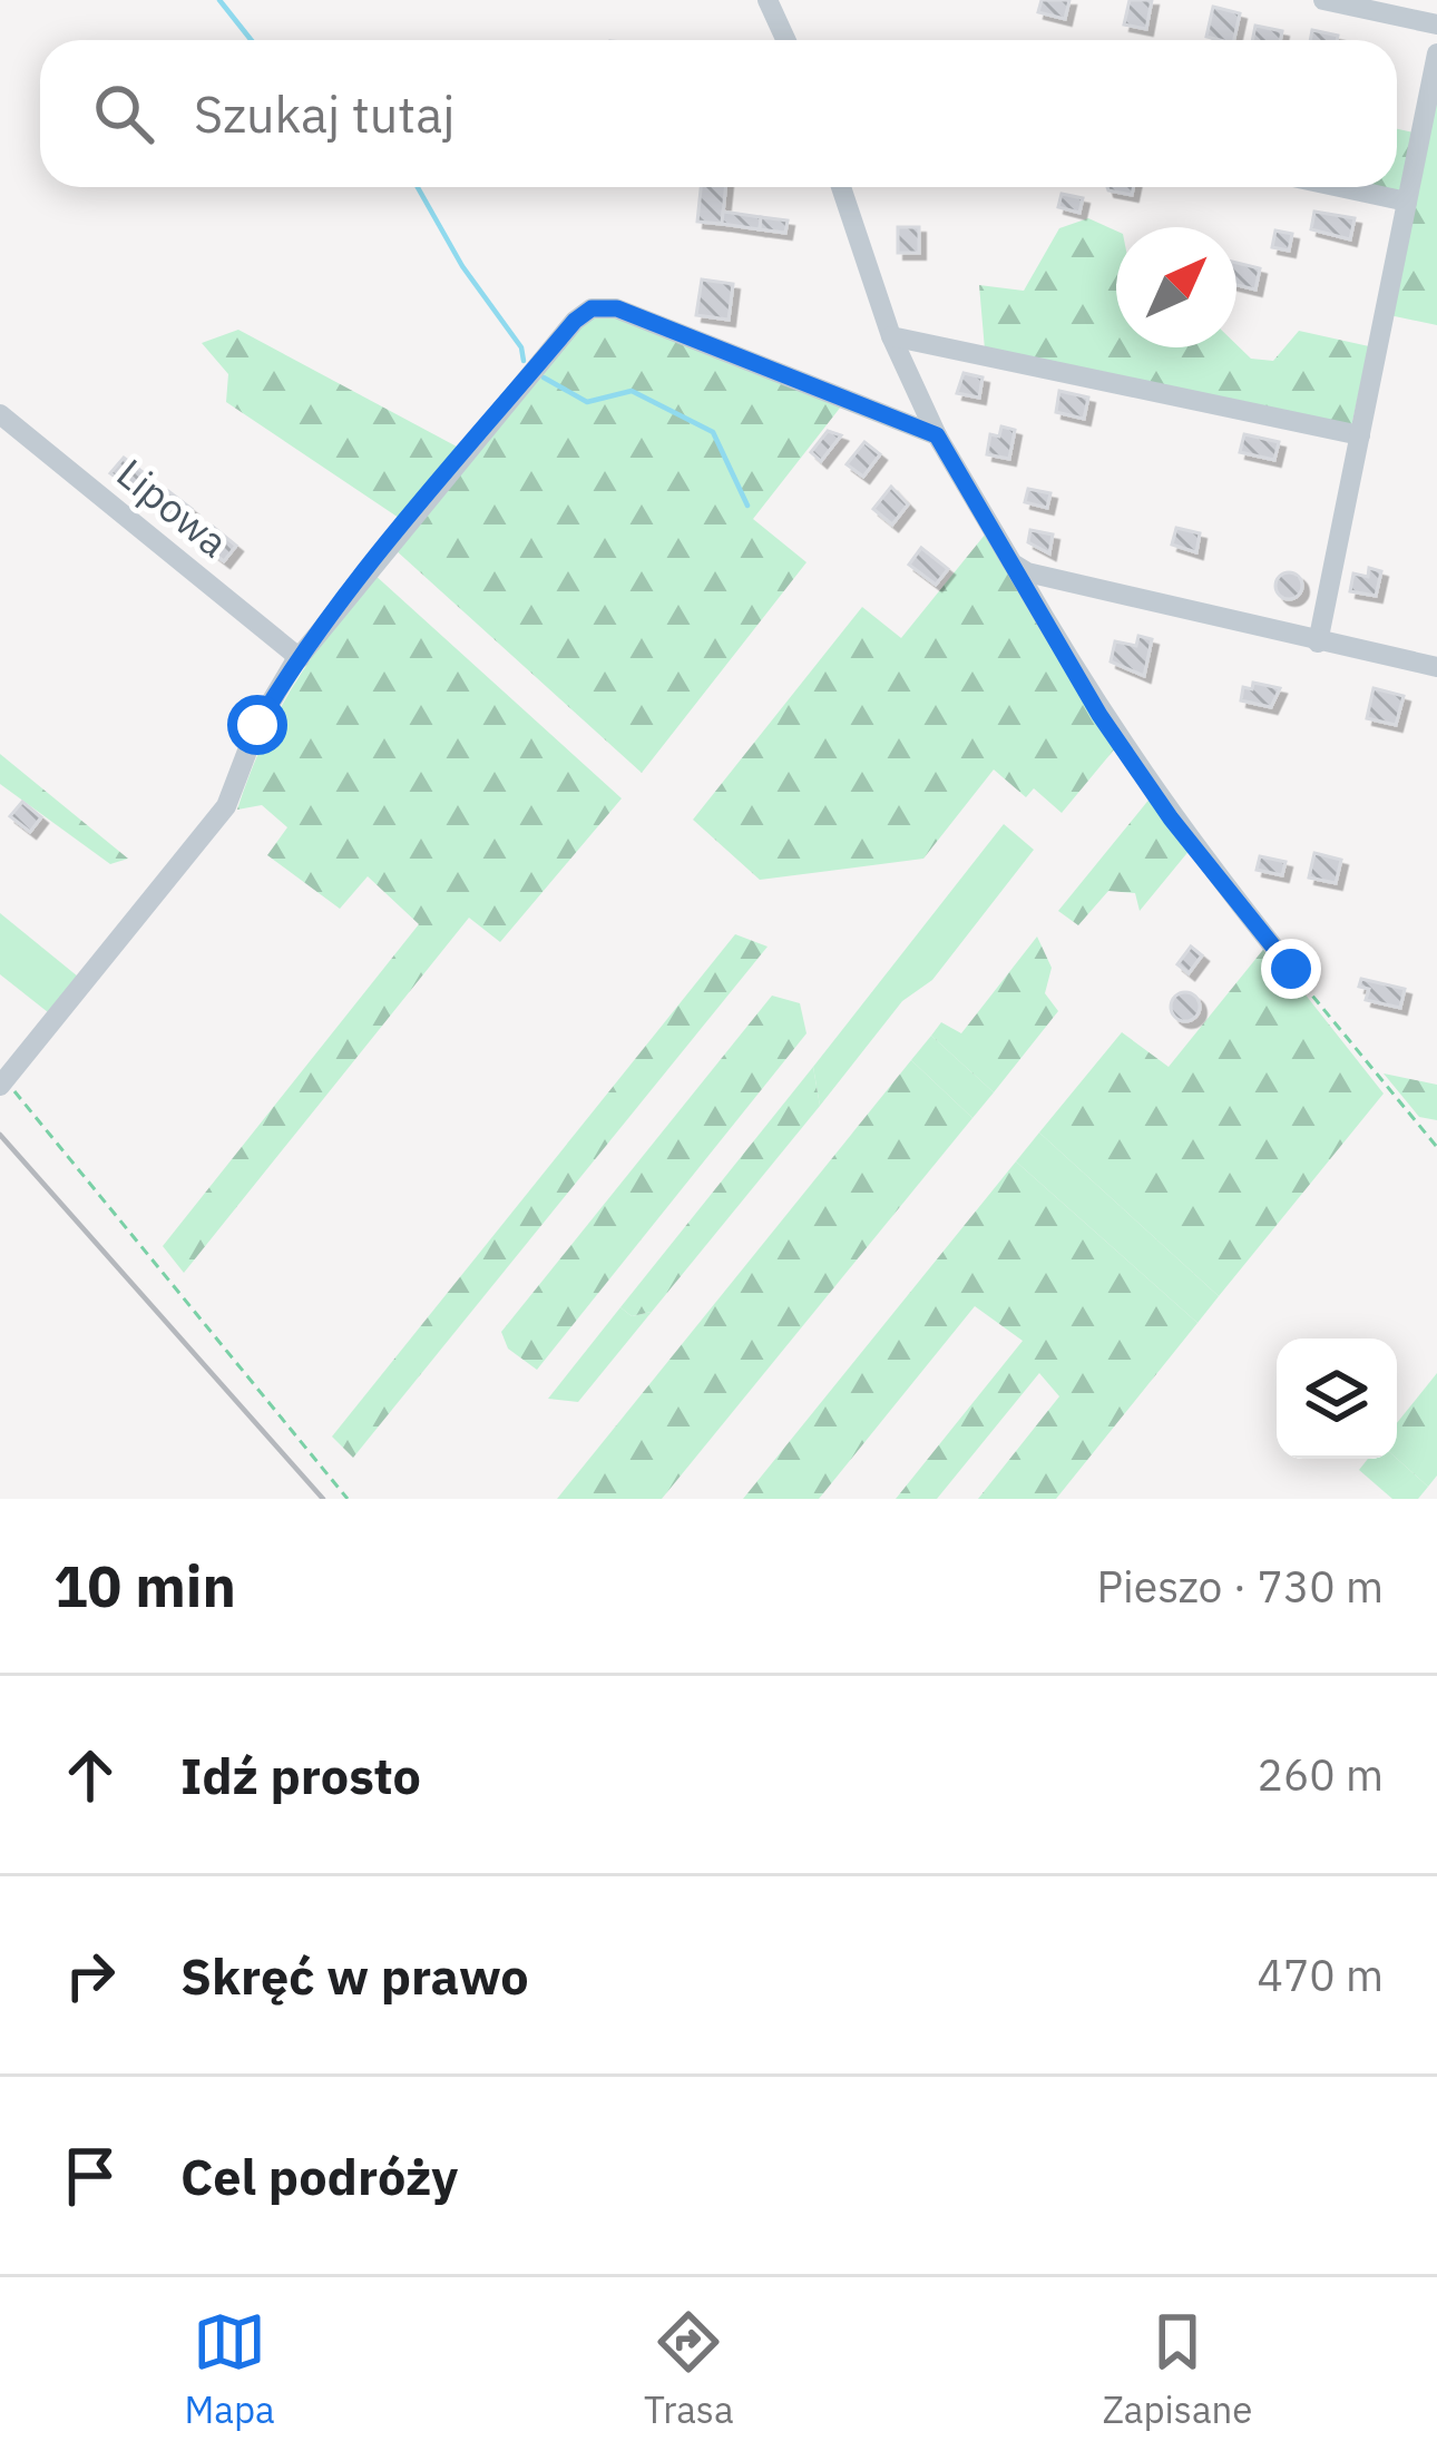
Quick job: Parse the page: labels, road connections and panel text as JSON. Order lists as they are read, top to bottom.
{
  "streets": {
    "street": ["Lipowa"]
  },
  "north": "top right",
  "page": {
    "search": "Szukaj tutaj",
    "heading": ["10 min", "Pieszo · 730 m"],
    "list": [
      ["Idź prosto", "260 m"],
      ["Skręć w prawo", "470 m"],
      "Cel podróży"
    ],
    "nav": ["Mapa", "Trasa", "Zapisane"]
  }
}
